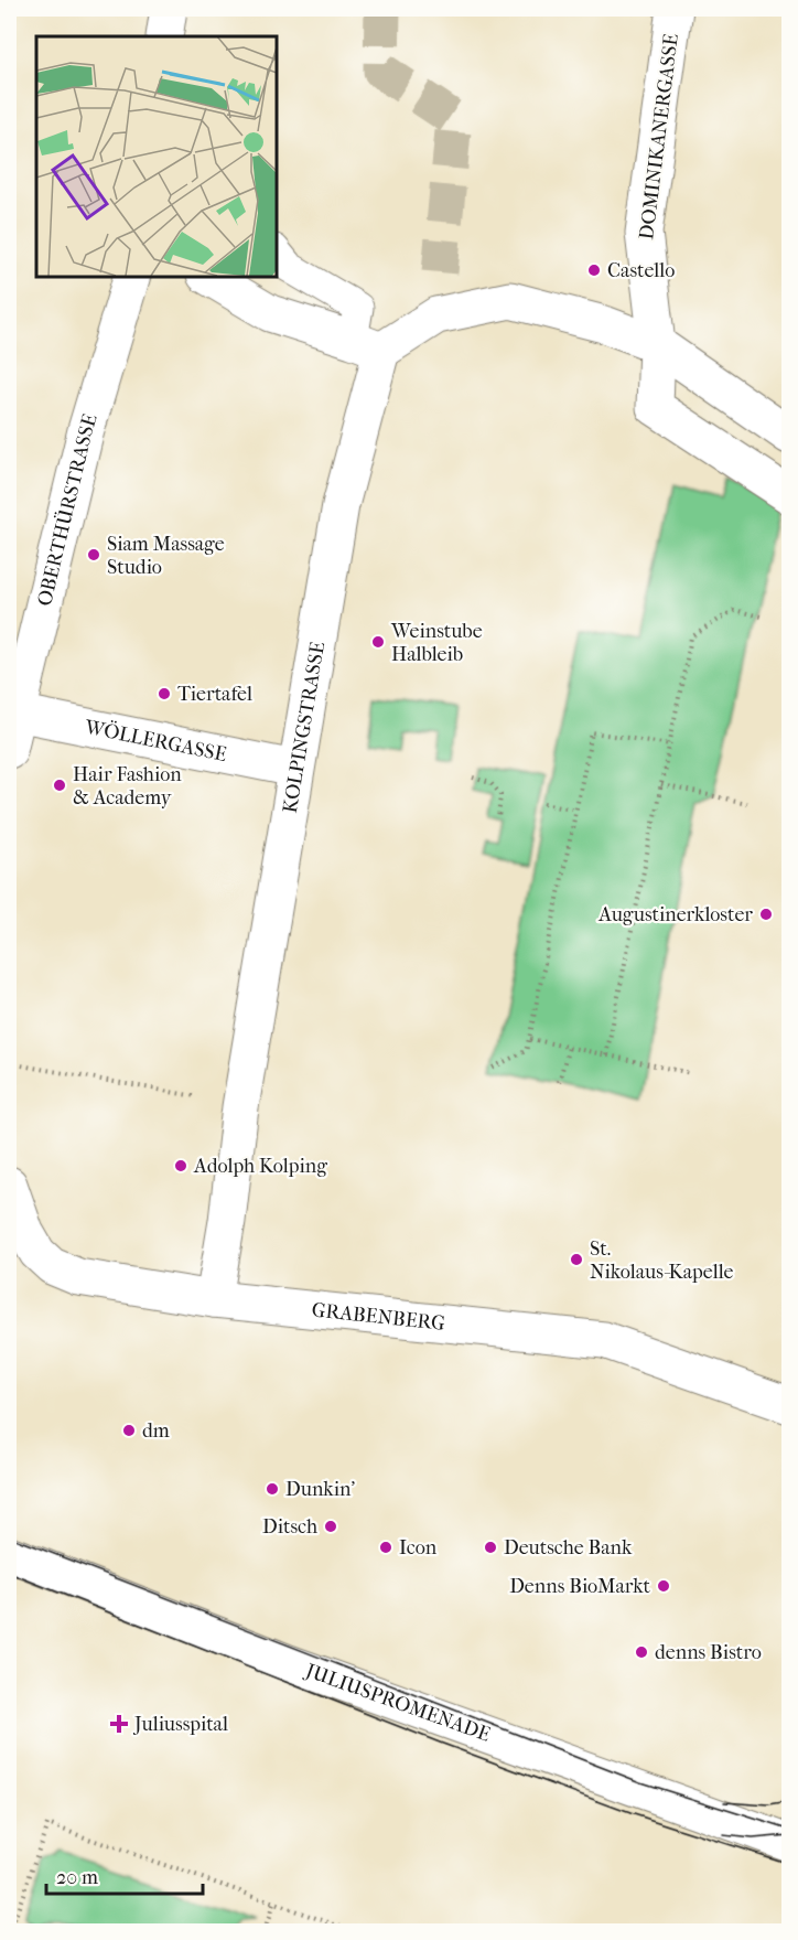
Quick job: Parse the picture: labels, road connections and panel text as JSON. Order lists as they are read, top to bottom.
{
  "streets": {
    "street": [
      "DOMINIKANERGASSE",
      "OBERTHÜRSTRASSE",
      "KOLPINGSTRASSE",
      "WÖLLERGASSE",
      "GRABENBERG",
      "JULIUSPROMENADE"
    ]
  },
  "crossings": [
    ["OBERTHÜRSTRASSE", "WÖLLERGASSE"],
    ["KOLPINGSTRASSE", "WÖLLERGASSE"],
    ["KOLPINGSTRASSE", "GRABENBERG"]
  ],
  "places": {
    "other": [
      "Castello",
      "Siam Massage Studio",
      "Weinstube Halbleib",
      "Tiertafel",
      "Hair Fashion & Academy",
      "Augustinerkloster",
      "Adolph Kolping",
      "St. Nikolaus-Kapelle",
      "dm",
      "Dunkin'",
      "Ditsch",
      "Icon",
      "Deutsche Bank",
      "Denns BioMarkt",
      "denns Bistro"
    ],
    "health": ["Juliusspital"]
  },
  "scale_bar": "20 m"
}
